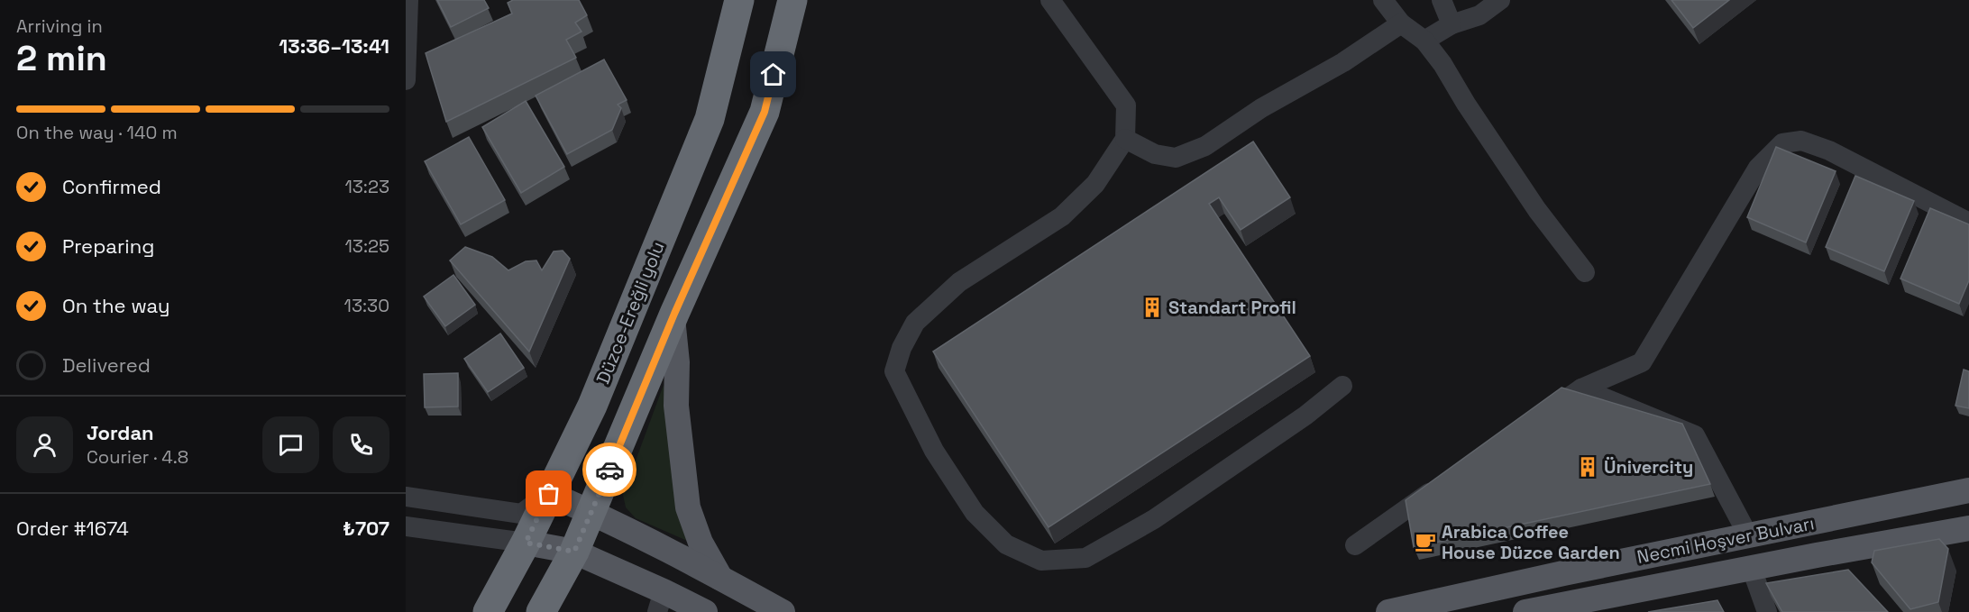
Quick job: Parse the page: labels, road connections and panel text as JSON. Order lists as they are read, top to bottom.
{
  "streets": {
    "highway": ["Düzce-Ereğli yolu"],
    "main road": ["Necmi Hoşver Bulvarı"]
  },
  "places": {
    "building": ["Standart Profil", "Ünivercity"],
    "cafe": ["Arabica Coffee House Düzce Garden"]
  },
  "page": {
    "heading": ["2 min", "Arriving in", "13:36–13:41"],
    "panel": [
      "Jordan",
      "Courier · 4.8",
      "Order #1674",
      "₺707"
    ],
    "bar": "On the way · 140 m",
    "list": [
      ["Confirmed", "13:23"],
      ["Preparing", "13:25"],
      ["On the way", "13:30"],
      "Delivered"
    ]
  }
}
